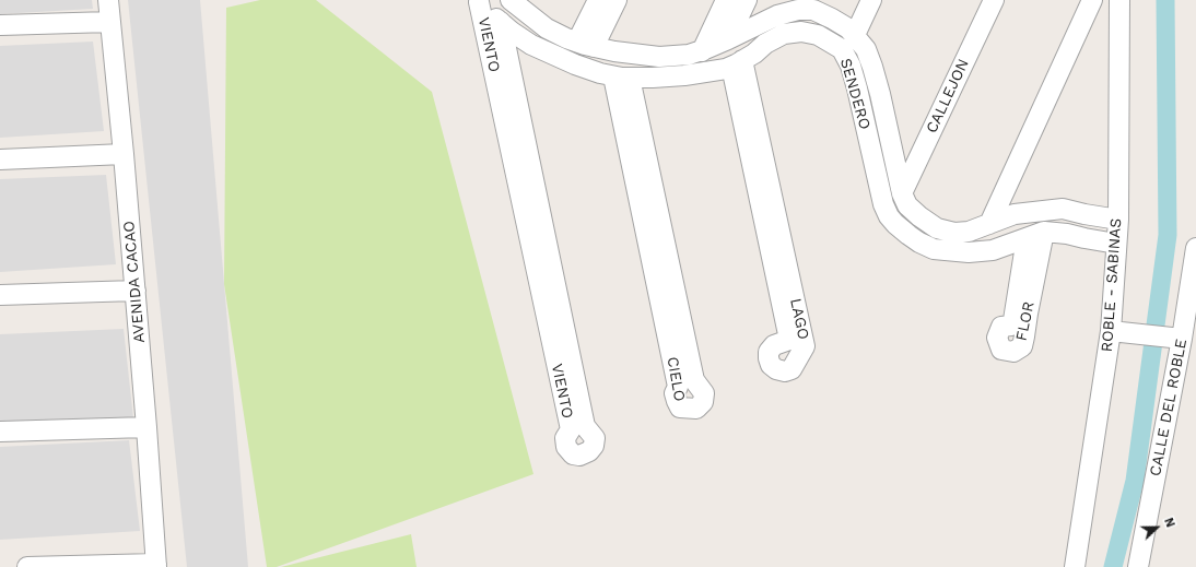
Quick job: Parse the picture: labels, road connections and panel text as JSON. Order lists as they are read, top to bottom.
{
  "streets": {
    "street": [
      "VIENTO",
      "SENDERO",
      "CALLEJON",
      "AVENIDA CACAO",
      "ROBLE - SABINAS",
      "LAGO",
      "FLOR",
      "CIELO",
      "CALLE DEL ROBLE"
    ]
  },
  "crossings": [
    ["VIENTO", "SENDERO"],
    ["SENDERO", "CALLEJON"],
    ["SENDERO", "ROBLE - SABINAS"],
    ["SENDERO", "LAGO"],
    ["SENDERO", "FLOR"],
    ["SENDERO", "CIELO"]
  ],
  "north": "right"
}
